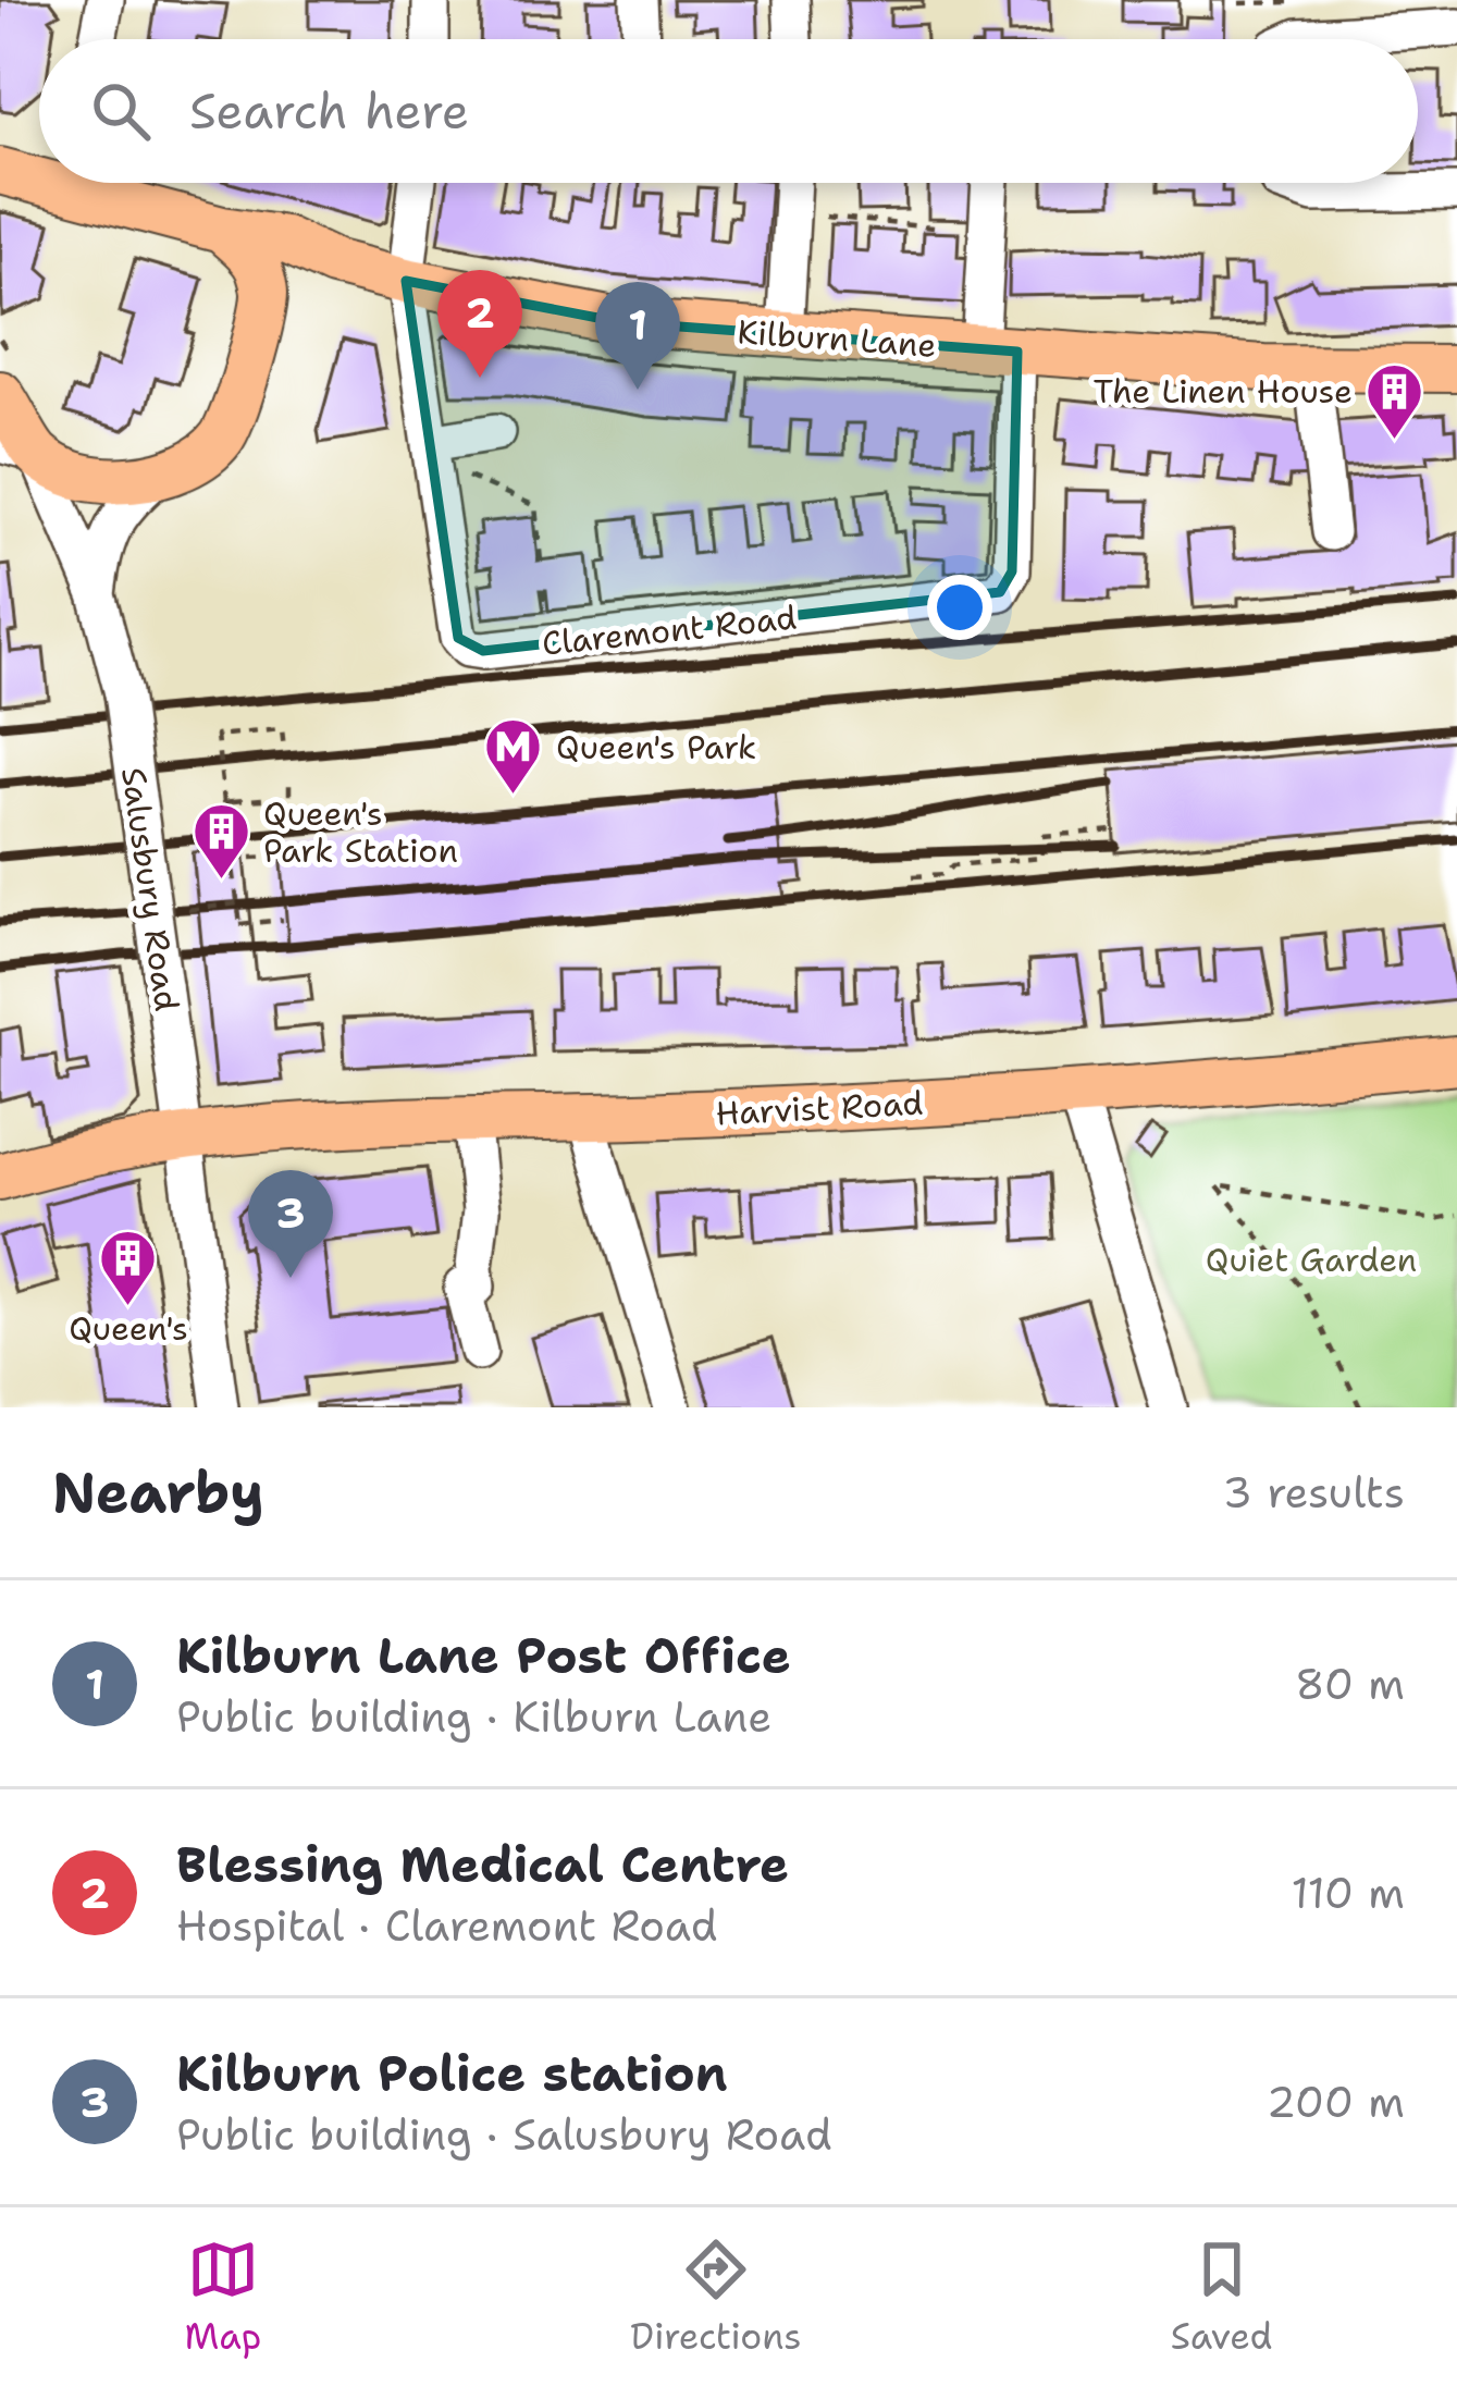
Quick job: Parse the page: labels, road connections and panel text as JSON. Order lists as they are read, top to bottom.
{
  "streets": {
    "main road": ["Kilburn Lane", "Salusbury Road", "Harvist Road"],
    "street": ["Claremont Road"]
  },
  "crossings": [
    ["Kilburn Lane", "Claremont Road"],
    ["Salusbury Road", "Harvist Road"]
  ],
  "parks": ["Quiet Garden"],
  "places": {
    "building": ["The Linen House", "Queen's Park Station", "Queen's"],
    "metro station": ["Queen's Park"]
  },
  "page": {
    "search": "Search here",
    "pins": ["2", "1", "3"],
    "heading": ["Nearby", "3 results"],
    "list": [
      {
        "mark": "1",
        "name": "Kilburn Lane Post Office",
        "note": "Public building · Kilburn Lane",
        "value": "80 m"
      },
      {
        "mark": "2",
        "name": "Blessing Medical Centre",
        "note": "Hospital · Claremont Road",
        "value": "110 m"
      },
      {
        "mark": "3",
        "name": "Kilburn Police station",
        "note": "Public building · Salusbury Road",
        "value": "200 m"
      }
    ],
    "nav": ["Map", "Directions", "Saved"]
  }
}
